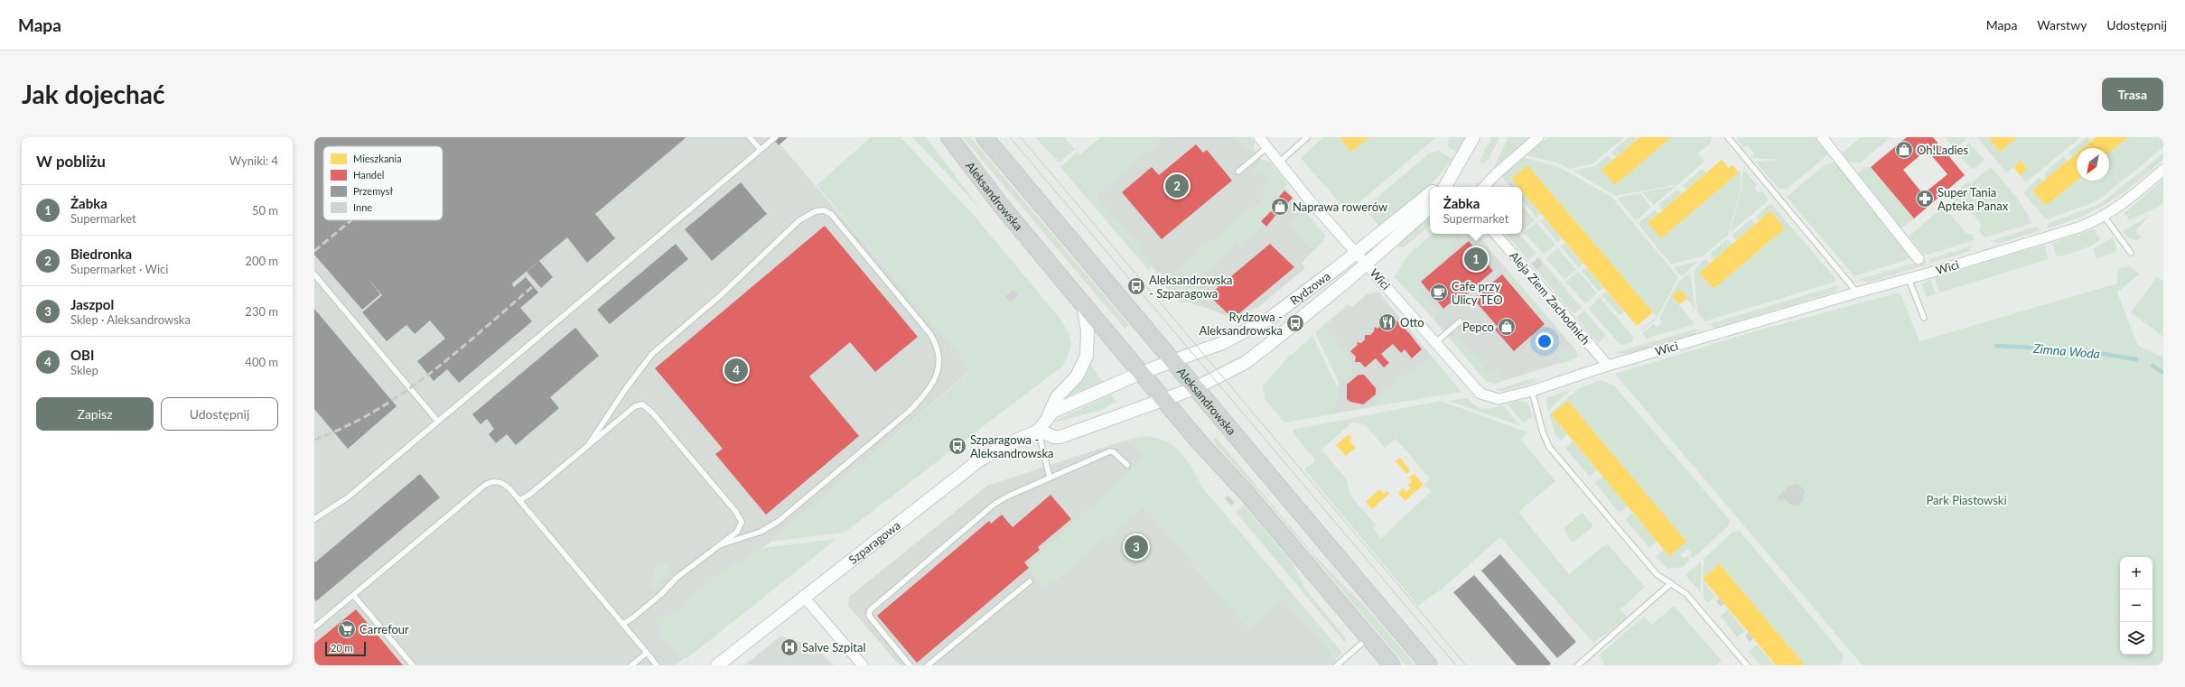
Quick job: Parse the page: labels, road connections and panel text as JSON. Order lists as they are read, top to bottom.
{
  "streets": {
    "main road": ["Aleksandrowska"],
    "street": [
      "Wici",
      "Rydzowa",
      "Aleja Ziem Zachodnich",
      "Szparagowa"
    ]
  },
  "crossings": [
    ["Aleksandrowska", "Rydzowa"],
    ["Wici", "Rydzowa"],
    ["Wici", "Aleja Ziem Zachodnich"]
  ],
  "water": ["Zimna Woda"],
  "parks": ["Park Piastowski"],
  "places": {
    "shop": ["Oh!Ladies", "Naprawa rowerów", "Pepco"],
    "pharmacy": ["Super Tania Apteka Panax"],
    "bus stop": ["Aleksandrowska - Szparagowa", "Rydzowa - Aleksandrowska", "Szparagowa - Aleksandrowska"],
    "cafe": ["Cafe przy Ulicy TEO"],
    "restaurant": ["Otto"],
    "supermarket": ["Carrefour"],
    "hospital": ["Salve Szpital"]
  },
  "legend": [
    "Mieszkania",
    "Handel",
    "Przemysł",
    "Inne"
  ],
  "scale_bar": "20 m",
  "north": "bottom left",
  "page": {
    "header": "Mapa",
    "nav": ["Mapa", "Warstwy", "Udostępnij"],
    "buttons": [
      "Trasa",
      ["Zapisz", "Udostępnij"]
    ],
    "title": "Jak dojechać",
    "heading": ["W pobliżu", "Wyniki: 4"],
    "pins": [
      "2",
      "1",
      "4",
      "3"
    ],
    "list": [
      {
        "mark": "1",
        "name": "Żabka",
        "note": "Supermarket",
        "value": "50 m"
      },
      {
        "mark": "2",
        "name": "Biedronka",
        "note": "Supermarket · Wici",
        "value": "200 m"
      },
      {
        "mark": "3",
        "name": "Jaszpol",
        "note": "Sklep · Aleksandrowska",
        "value": "230 m"
      },
      {
        "mark": "4",
        "name": "OBI",
        "note": "Sklep",
        "value": "400 m"
      }
    ],
    "popup": ["Żabka", "Supermarket"],
    "map_buttons": ["+", "−"],
    "scale": "20 m"
  }
}
